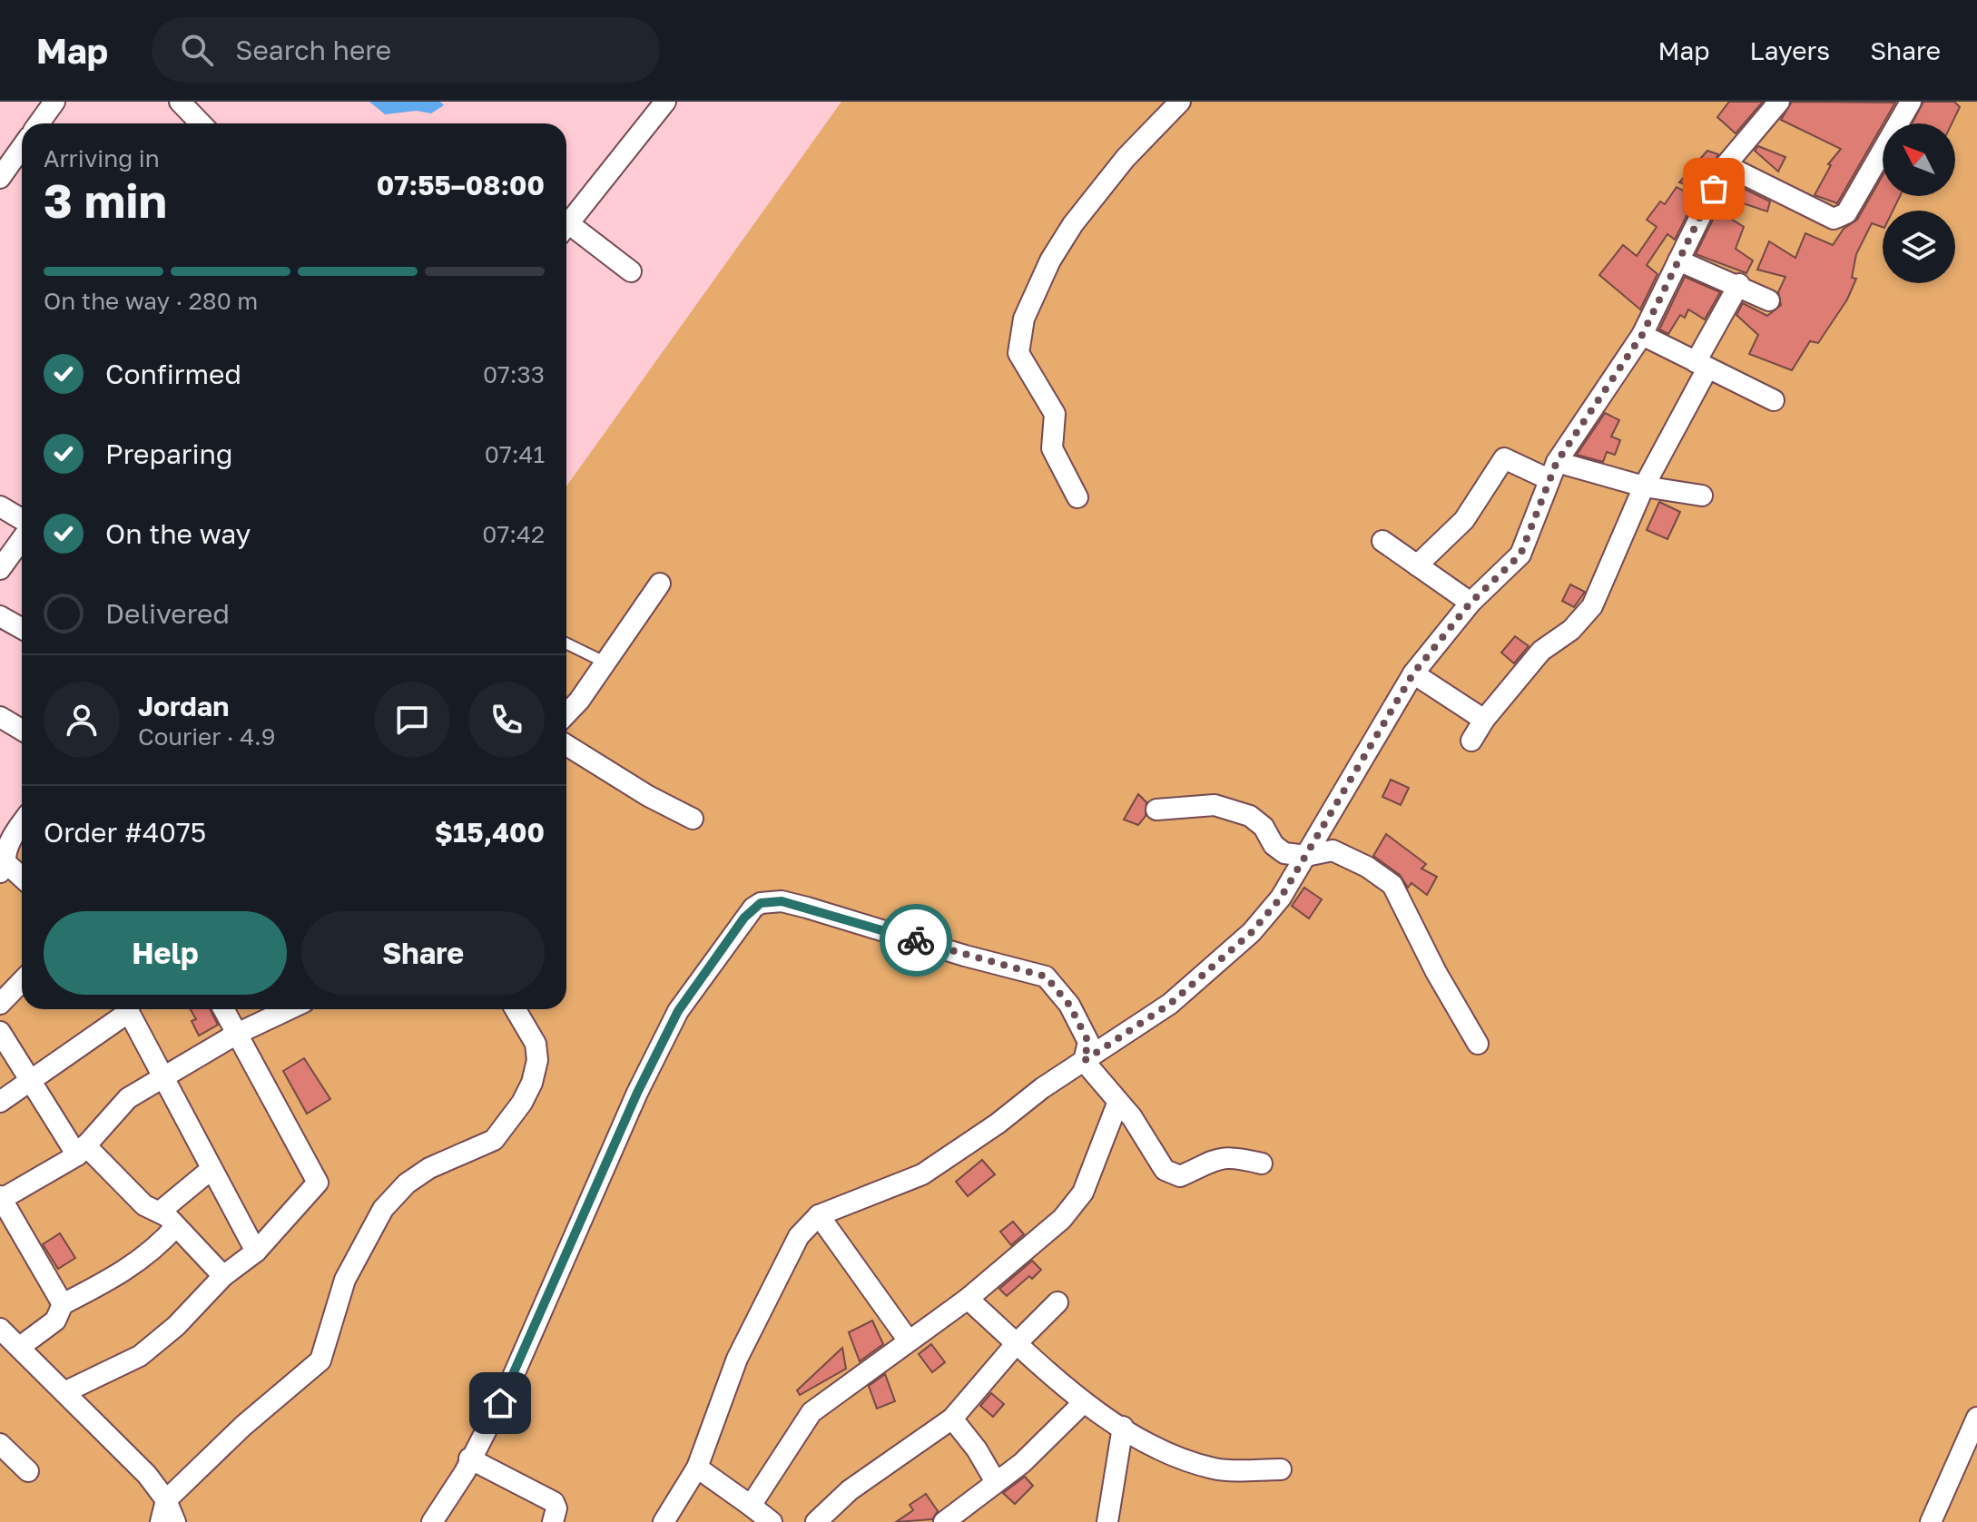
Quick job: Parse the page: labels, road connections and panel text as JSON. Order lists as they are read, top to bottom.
{
  "north": "top left",
  "page": {
    "header": "Map",
    "search": "Search here",
    "nav": ["Map", "Layers", "Share"],
    "heading": ["3 min", "Arriving in", "07:55–08:00"],
    "panel": [
      "Jordan",
      "Courier · 4.9",
      "Order #4075",
      "$15,400"
    ],
    "bar": "On the way · 280 m",
    "list": [
      ["Confirmed", "07:33"],
      ["Preparing", "07:41"],
      ["On the way", "07:42"],
      "Delivered"
    ],
    "buttons": ["Help", "Share"]
  }
}
